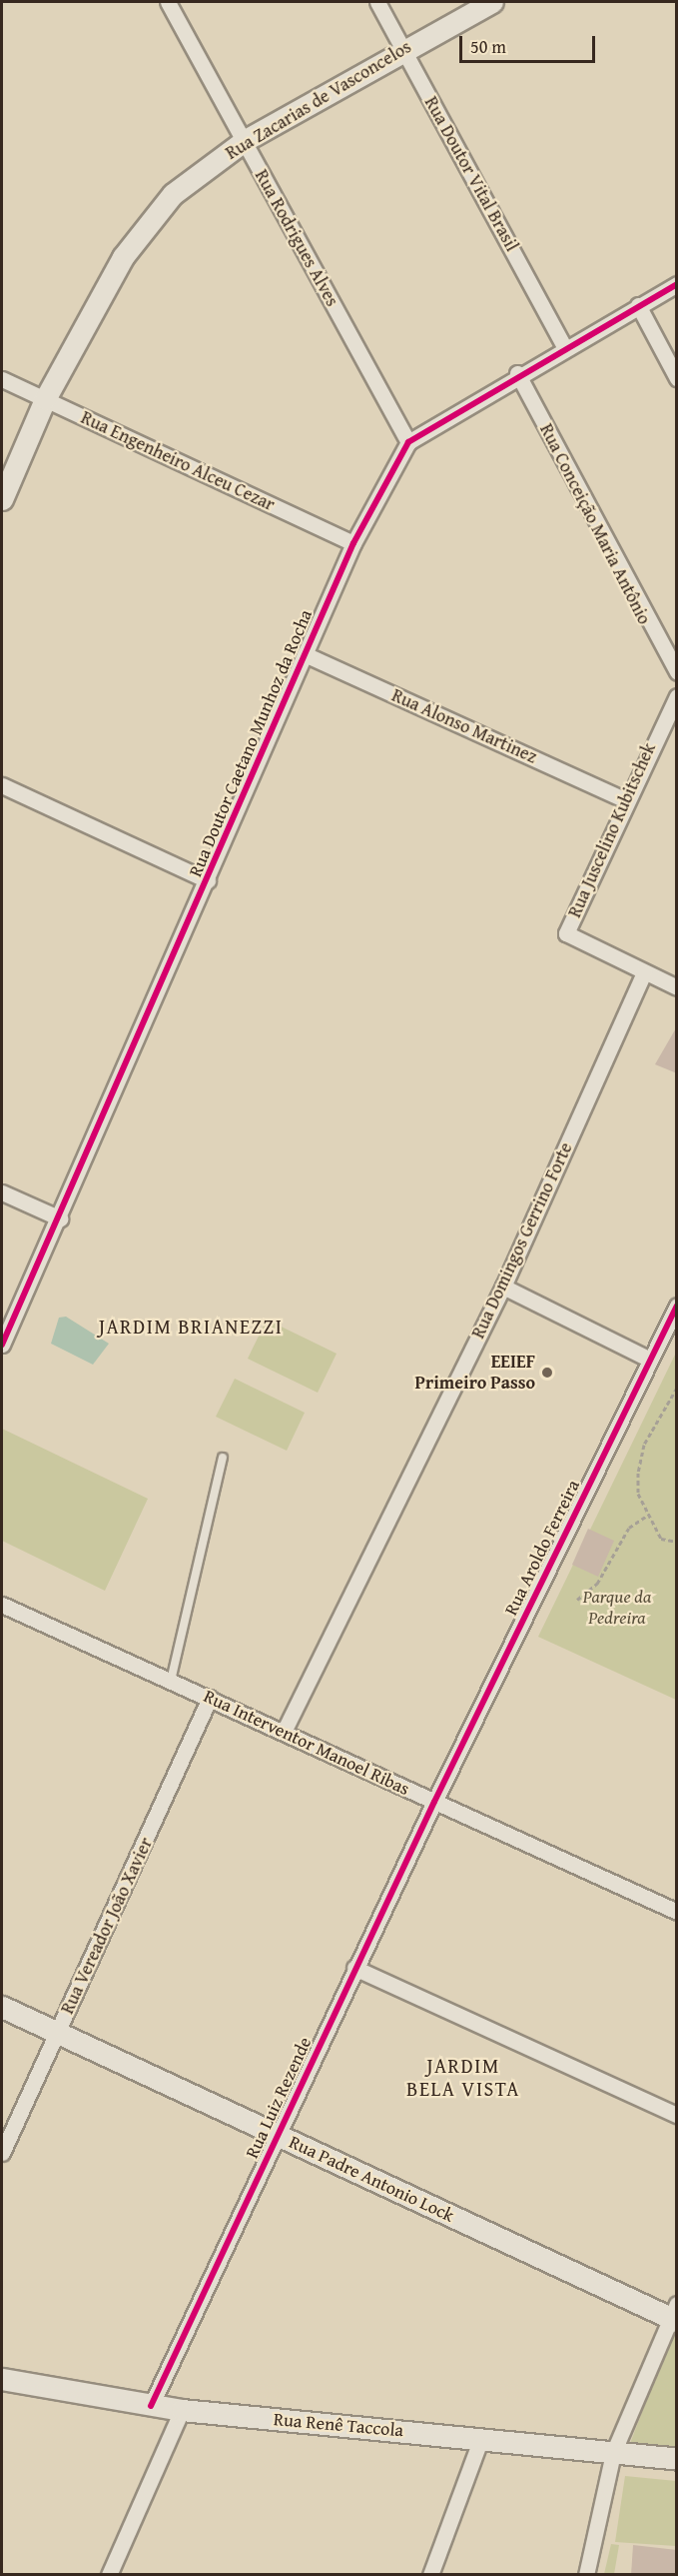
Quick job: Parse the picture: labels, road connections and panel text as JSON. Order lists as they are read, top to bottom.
{
  "streets": {
    "main road": ["Rua Zacarias de Vasconcelos", "Rua Padre Antonio Lock", "Rua Renê Taccola"],
    "street": [
      "Rua Doutor Vital Brasil",
      "Rua Rodrigues Alves",
      "Rua Engenheiro Alceu Cezar",
      "Rua Conceição Maria Antônio",
      "Rua Alonso Martinez",
      "Rua Doutor Caetano Munhoz da Rocha",
      "Rua Juscelino Kubitschek",
      "Rua Domingos Gerrino Forte",
      "Rua Aroldo Ferreira",
      "Rua Interventor Manoel Ribas",
      "Rua Vereador João Xavier",
      "Rua Luiz Rezende"
    ]
  },
  "crossings": [
    ["Rua Zacarias de Vasconcelos", "Rua Doutor Vital Brasil"],
    ["Rua Zacarias de Vasconcelos", "Rua Rodrigues Alves"],
    ["Rua Zacarias de Vasconcelos", "Rua Engenheiro Alceu Cezar"],
    ["Rua Doutor Vital Brasil", "Rua Doutor Caetano Munhoz da Rocha"],
    ["Rua Rodrigues Alves", "Rua Doutor Caetano Munhoz da Rocha"],
    ["Rua Engenheiro Alceu Cezar", "Rua Doutor Caetano Munhoz da Rocha"],
    ["Rua Conceição Maria Antônio", "Rua Doutor Caetano Munhoz da Rocha"],
    ["Rua Alonso Martinez", "Rua Doutor Caetano Munhoz da Rocha"],
    ["Rua Alonso Martinez", "Rua Juscelino Kubitschek"],
    ["Rua Juscelino Kubitschek", "Rua Domingos Gerrino Forte"],
    ["Rua Domingos Gerrino Forte", "Rua Interventor Manoel Ribas"],
    ["Rua Aroldo Ferreira", "Rua Interventor Manoel Ribas"],
    ["Rua Aroldo Ferreira", "Rua Luiz Rezende"],
    ["Rua Interventor Manoel Ribas", "Rua Vereador João Xavier"],
    ["Rua Interventor Manoel Ribas", "Rua Luiz Rezende"],
    ["Rua Vereador João Xavier", "Rua Padre Antonio Lock"],
    ["Rua Luiz Rezende", "Rua Padre Antonio Lock"],
    ["Rua Luiz Rezende", "Rua Renê Taccola"]
  ],
  "districts": ["JARDIM BRIANEZZI", "JARDIM BELA VISTA"],
  "parks": ["Parque da Pedreira"],
  "places": ["EEIEF Primeiro Passo"],
  "scale_bar": "50 m"
}
